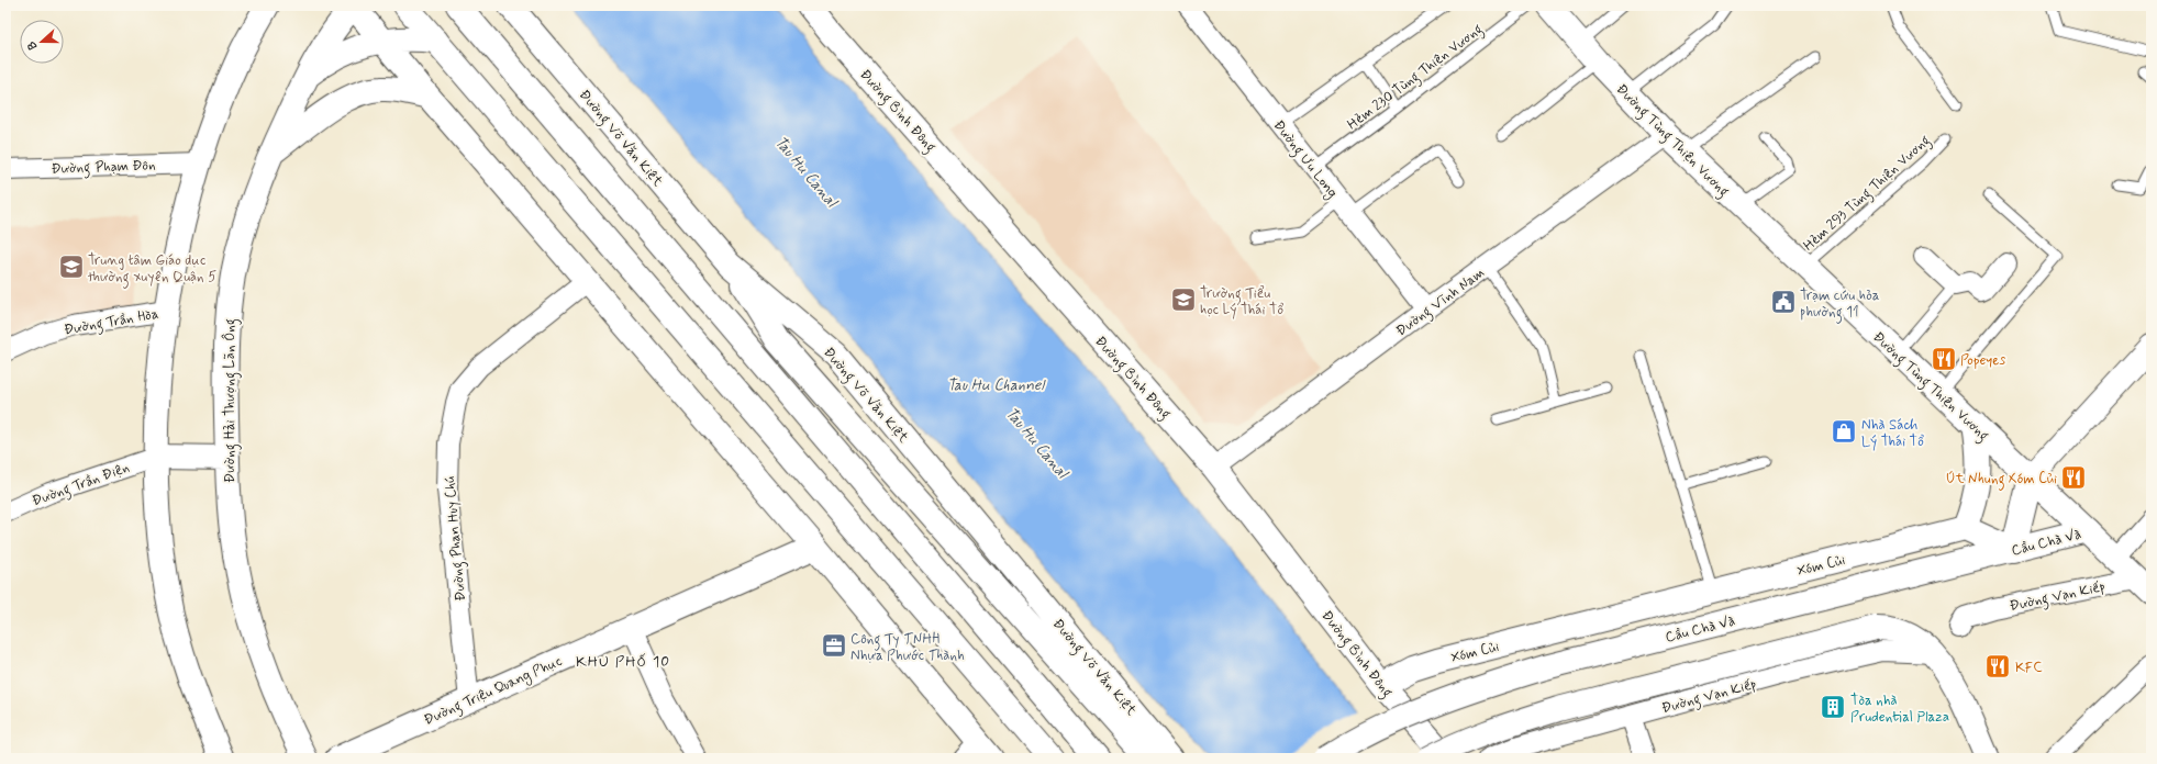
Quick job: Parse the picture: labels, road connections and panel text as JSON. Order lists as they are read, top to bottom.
{
  "streets": {
    "main road": [
      "Đường Bình Đông",
      "Đường Võ Văn Kiệt",
      "Đường Tùng Thiện Vương",
      "Đường Hải Thượng Lãn Ông",
      "Cầu Chà Và",
      "Xóm Củi",
      "Đường Triệu Quang Phục"
    ],
    "street": [
      "Đường Ưu Long",
      "Đường Phạm Đôn",
      "Đường Vĩnh Nam",
      "Đường Trần Hòa",
      "Đường Trần Điện",
      "Đường Phan Huy Chú",
      "Đường Vạn Kiếp"
    ],
    "lane": ["Hẻm 230 Tùng Thiện Vương", "Hẻm 293 Tùng Thiện Vương"]
  },
  "crossings": [
    ["Hẻm 230 Tùng Thiện Vương", "Đường Ưu Long"],
    ["Đường Bình Đông", "Đường Vĩnh Nam"],
    ["Đường Bình Đông", "Xóm Củi"],
    ["Đường Tùng Thiện Vương", "Hẻm 293 Tùng Thiện Vương"],
    ["Đường Tùng Thiện Vương", "Đường Vĩnh Nam"],
    ["Đường Tùng Thiện Vương", "Cầu Chà Và"],
    ["Đường Tùng Thiện Vương", "Đường Vạn Kiếp"],
    ["Đường Ưu Long", "Đường Vĩnh Nam"],
    ["Đường Phan Huy Chú", "Đường Triệu Quang Phục"]
  ],
  "districts": ["KHU PHỐ 10"],
  "water": ["Tau Hu Canal", "Tau Hu Channel"],
  "places": {
    "school or university": ["Trung tâm Giáo dục thường xuyên Quận 5", "Trường Tiểu học Lý Thái Tổ"],
    "public building": ["Trạm cứu hỏa phường 11"],
    "restaurant": ["Popeyes", "Út Nhung Xóm Củi", "KFC"],
    "shop": ["Nhà Sách Lý Thái Tổ"],
    "office": ["Công Ty TNHH Nhựa Phước Thành"],
    "building": ["Tòa nhà Prudential Plaza"]
  },
  "north": "left"
}
